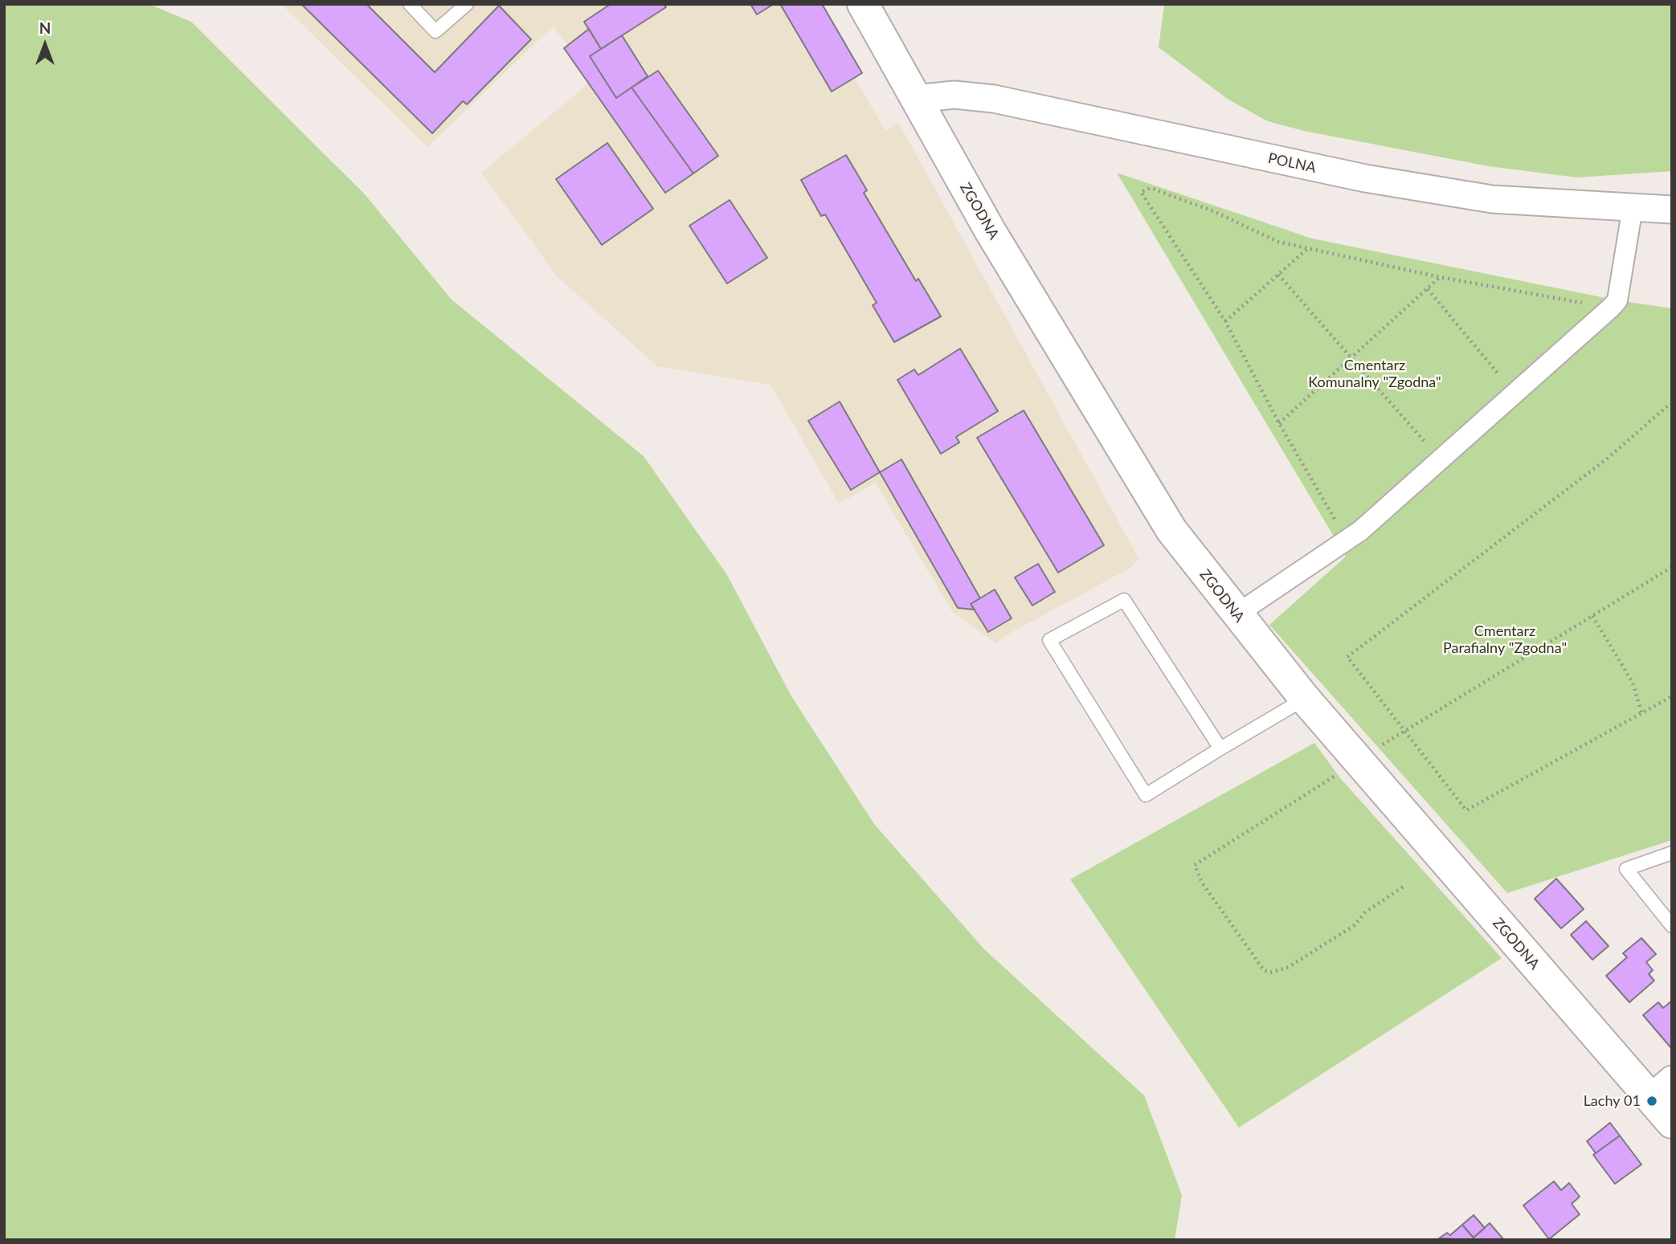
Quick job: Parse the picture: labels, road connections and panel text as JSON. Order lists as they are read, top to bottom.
{
  "streets": {
    "street": ["POLNA", "ZGODNA"]
  },
  "crossings": [
    ["POLNA", "ZGODNA"]
  ],
  "parks": ["Cmentarz Komunalny \"Zgodna\"", "Cmentarz Parafialny \"Zgodna\""],
  "places": ["Lachy 01"],
  "north": "top"
}
